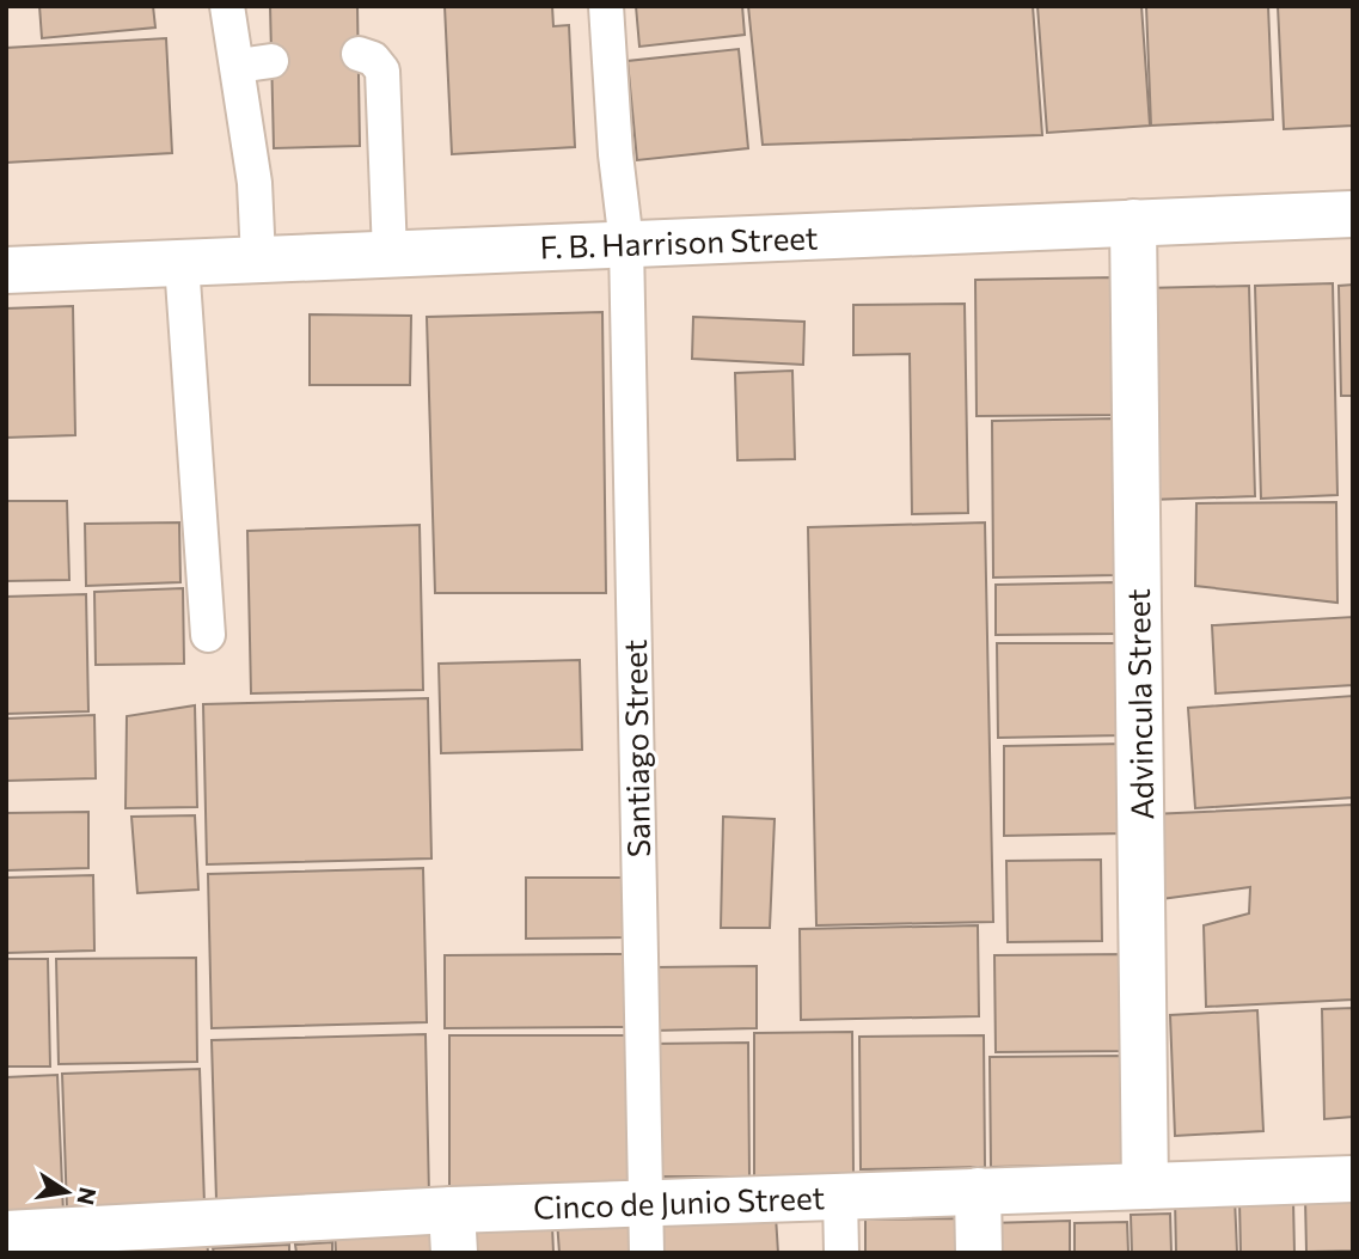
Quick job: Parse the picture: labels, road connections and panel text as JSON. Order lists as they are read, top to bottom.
{
  "streets": {
    "street": ["F. B. Harrison Street", "Advincula Street", "Cinco de Junio Street"],
    "lane": ["Santiago Street"]
  },
  "crossings": [
    ["F. B. Harrison Street", "Advincula Street"],
    ["F. B. Harrison Street", "Santiago Street"],
    ["Advincula Street", "Cinco de Junio Street"],
    ["Santiago Street", "Cinco de Junio Street"]
  ],
  "north": "right"
}
